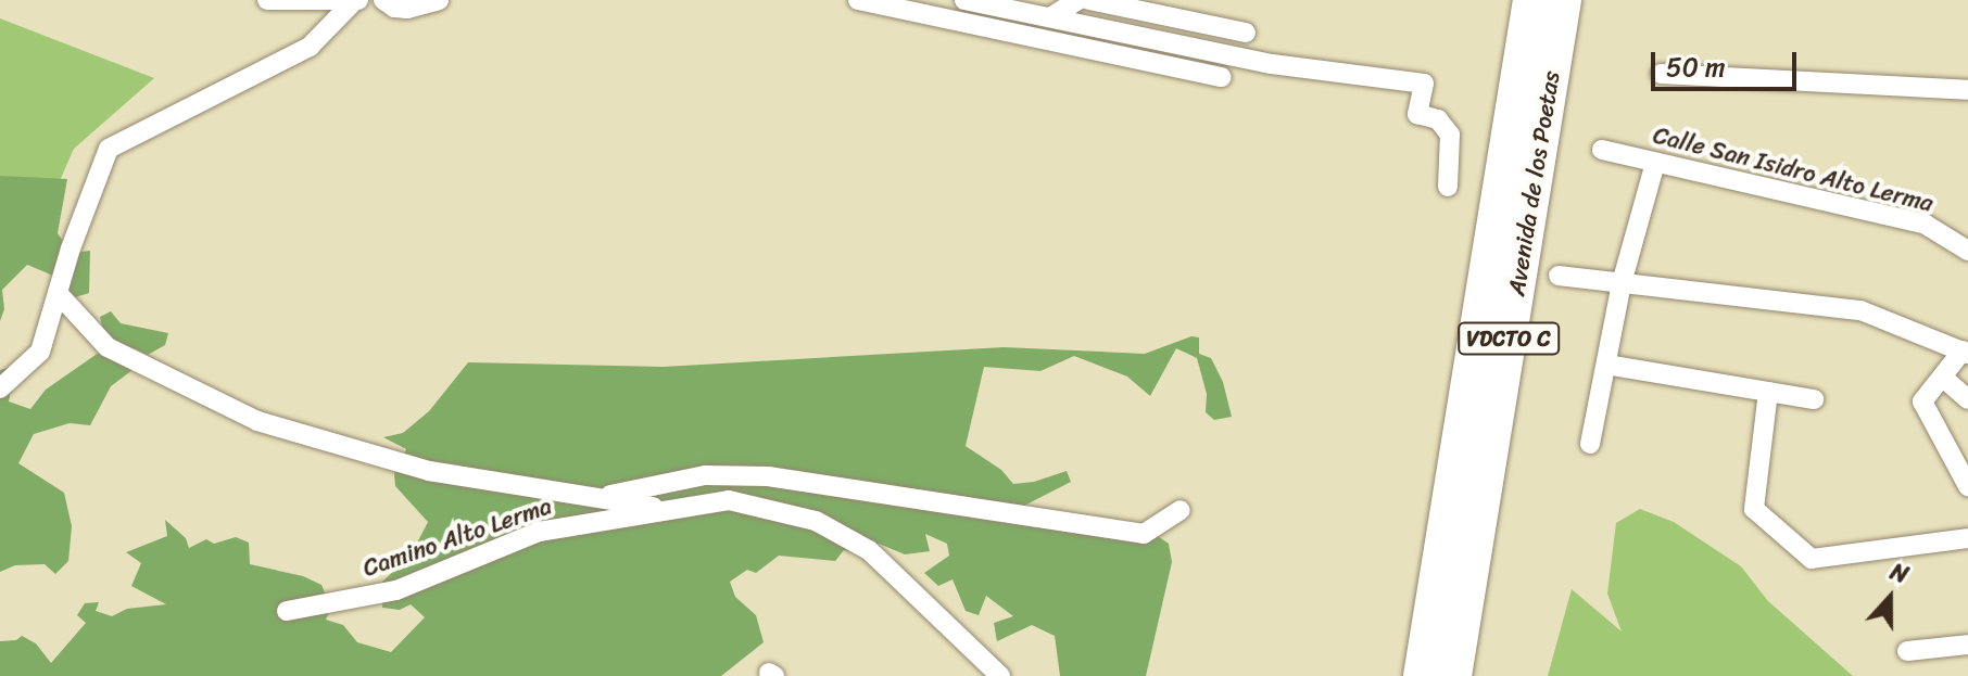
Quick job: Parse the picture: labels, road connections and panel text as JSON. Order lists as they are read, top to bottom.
{
  "streets": {
    "highway": ["Avenida de los Poetas", "VDCTO C"],
    "street": ["Calle San Isidro Alto Lerma", "Camino Alto Lerma"]
  },
  "scale_bar": "50 m",
  "north": "top"
}
